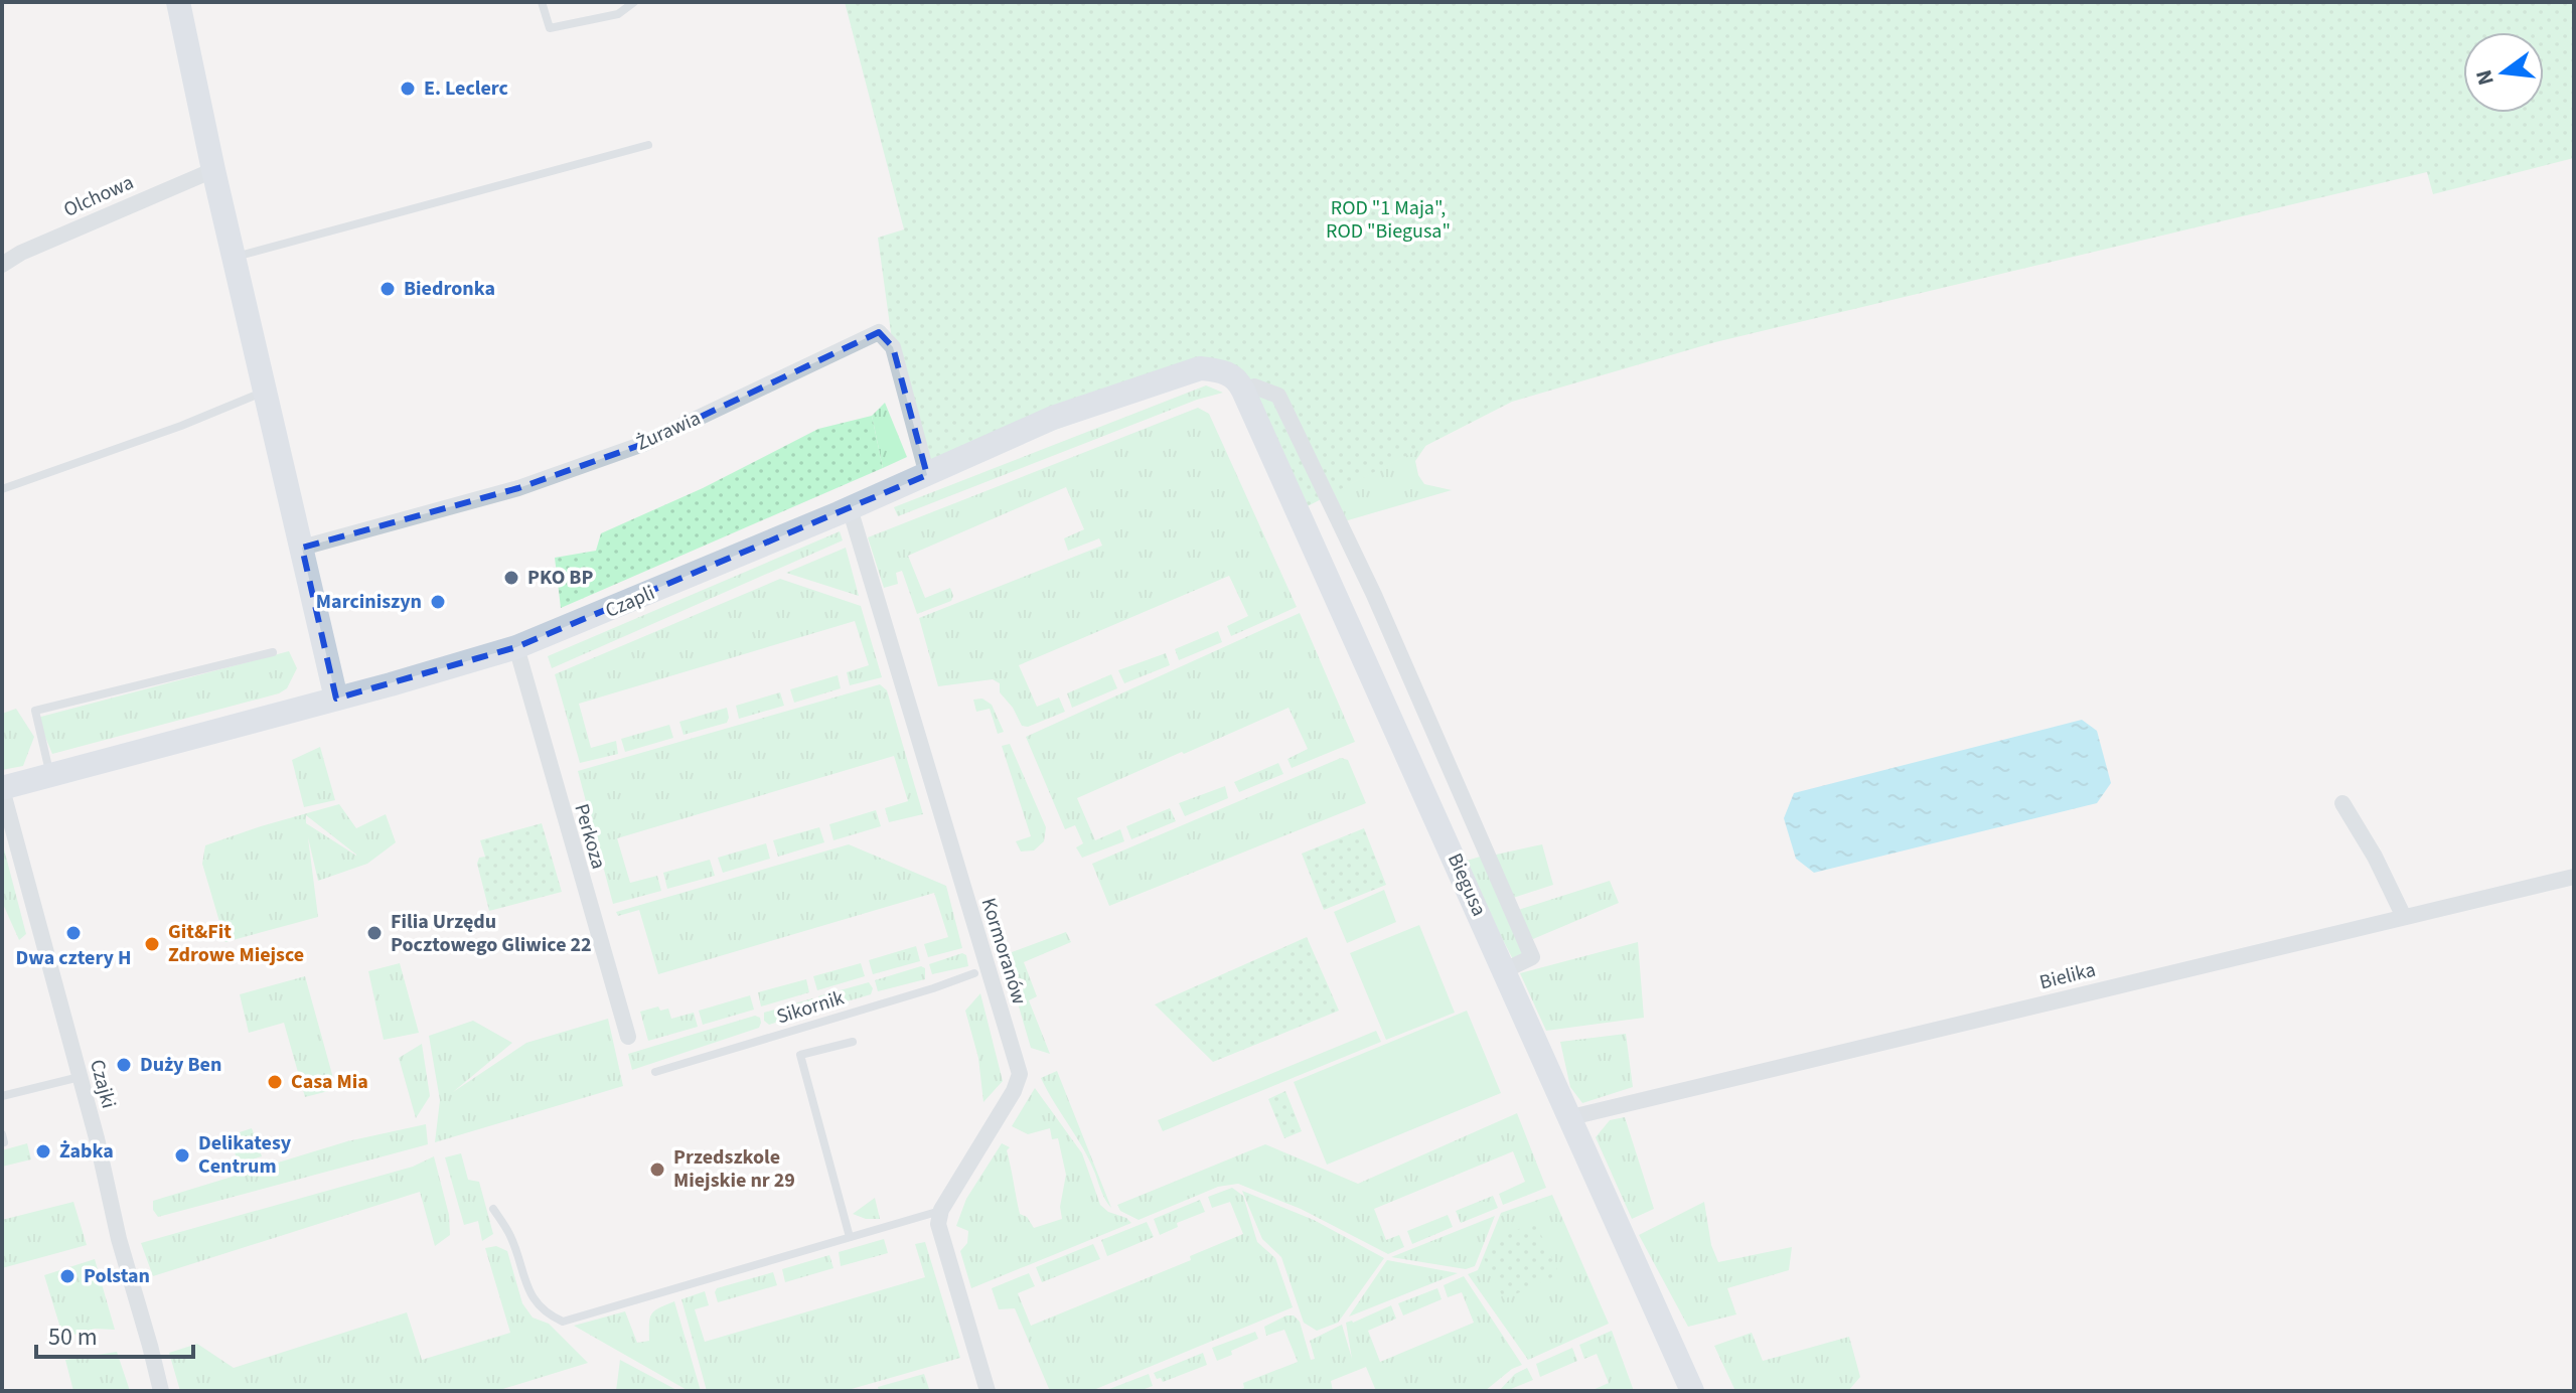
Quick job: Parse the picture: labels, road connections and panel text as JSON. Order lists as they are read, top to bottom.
{
  "streets": {
    "street": [
      "Olchowa",
      "Żurawia",
      "Czapli",
      "Perkoza",
      "Biegusa",
      "Kormoranów",
      "Bielika",
      "Czajki"
    ],
    "lane": ["Sikornik"]
  },
  "crossings": [
    ["Żurawia", "Czapli"],
    ["Czapli", "Perkoza"],
    ["Czapli", "Biegusa"],
    ["Czapli", "Kormoranów"],
    ["Czapli", "Czajki"],
    ["Biegusa", "Bielika"]
  ],
  "parks": ["ROD \"1 Maja\", ROD \"Biegusa\""],
  "places": [
    "E. Leclerc",
    "Biedronka",
    "PKO BP",
    "Marciniszyn",
    "Dwa cztery H",
    "Filia Urzędu Pocztowego Gliwice 22",
    "Git&Fit Zdrowe Miejsce",
    "Duży Ben",
    "Casa Mia",
    "Żabka",
    "Delikatesy Centrum",
    "Przedszkole Miejskie nr 29",
    "Polstan"
  ],
  "scale_bar": "50 m",
  "north": "left"
}
